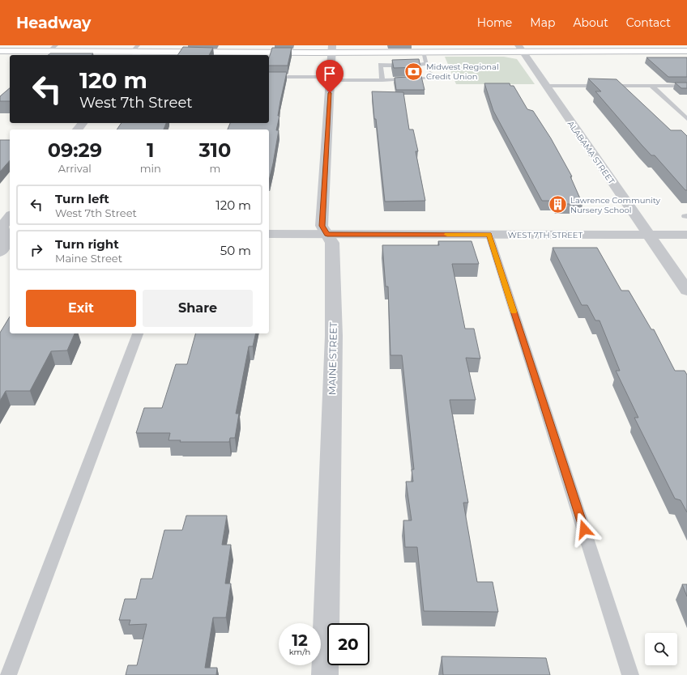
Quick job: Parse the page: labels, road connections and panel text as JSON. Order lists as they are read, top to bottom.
{
  "streets": {
    "street": ["ALABAMA STREET", "WEST 7TH STREET", "MAINE STREET"]
  },
  "crossings": [
    ["ALABAMA STREET", "WEST 7TH STREET"],
    ["WEST 7TH STREET", "MAINE STREET"]
  ],
  "places": {
    "bank": ["Midwest Regional Credit Union"],
    "building": ["Lawrence Community Nursery School"]
  },
  "page": {
    "header": "Headway",
    "nav": [
      "Home",
      "Map",
      "About",
      "Contact"
    ],
    "turn": ["120 m", "West 7th Street"],
    "eta": [
      "09:29",
      "Arrival",
      "1",
      "min",
      "310",
      "m"
    ],
    "list": [
      {
        "name": "Turn left",
        "note": "West 7th Street",
        "value": "120 m"
      },
      {
        "name": "Turn right",
        "note": "Maine Street",
        "value": "50 m"
      }
    ],
    "buttons": ["Exit", "Share"],
    "speed": "12 km/h",
    "limit": "20"
  }
}
